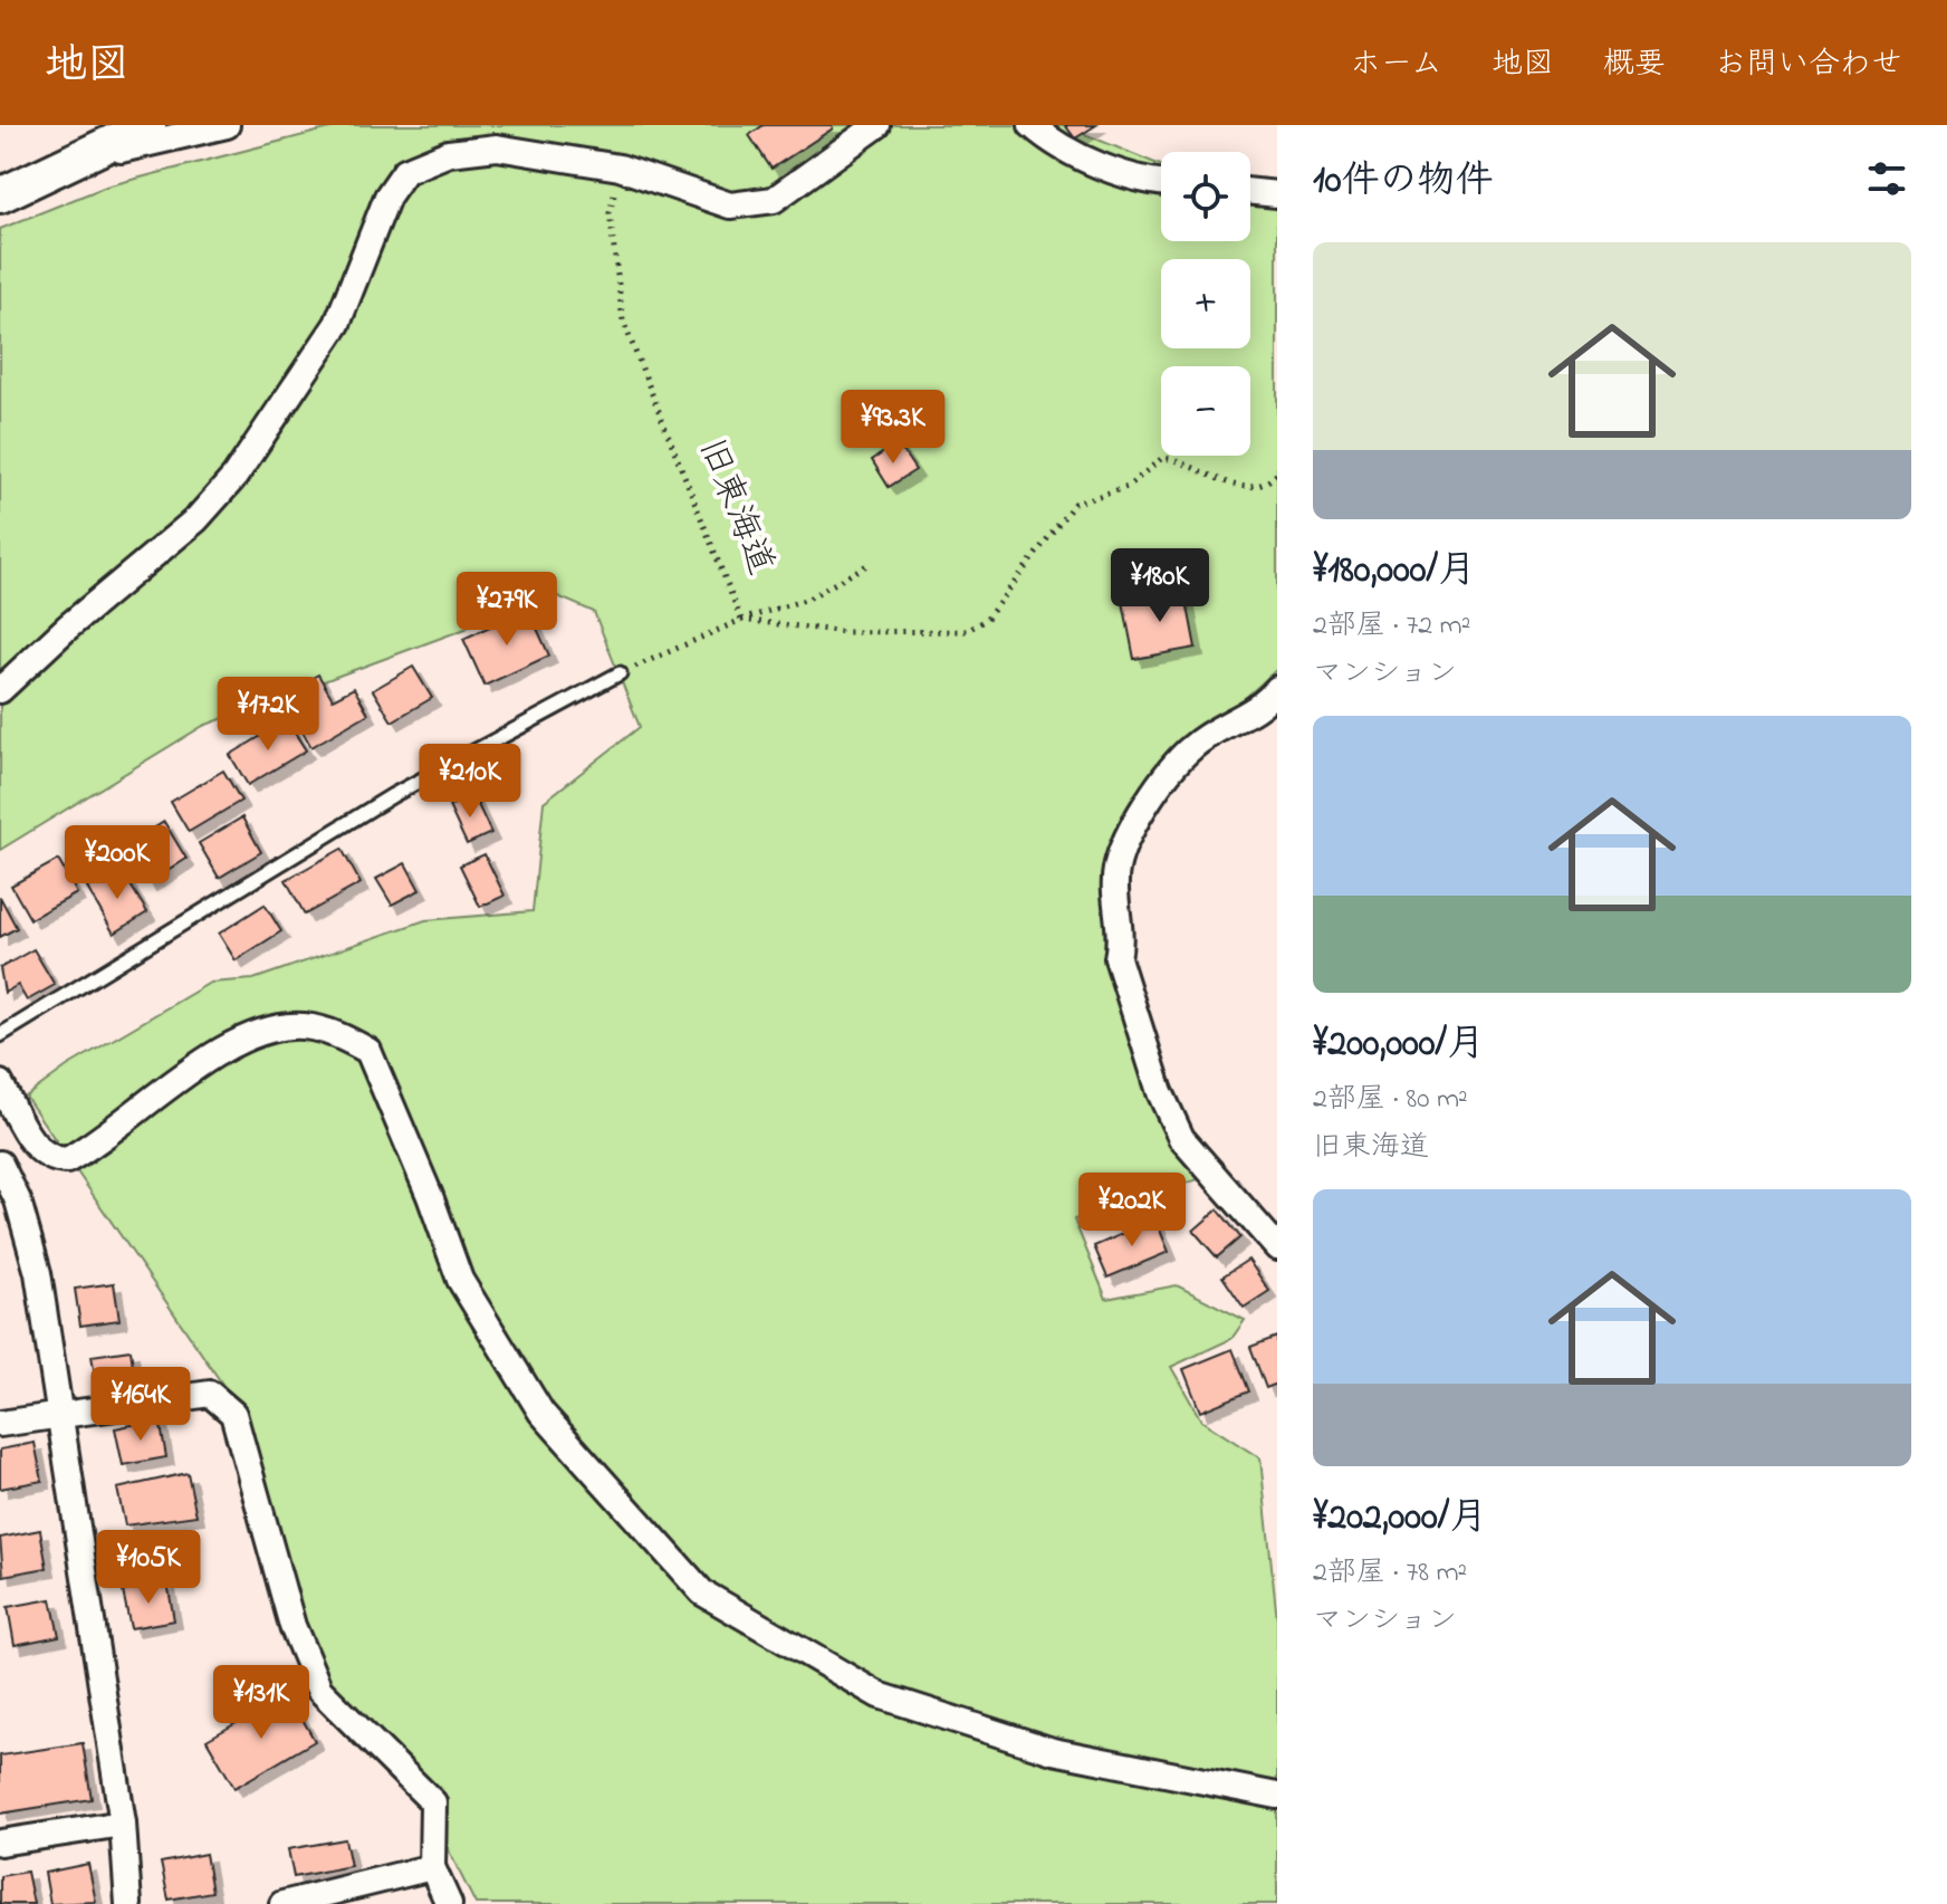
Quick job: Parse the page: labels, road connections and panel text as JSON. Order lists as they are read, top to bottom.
{
  "streets": {
    "path": ["旧東海道"]
  },
  "page": {
    "header": "地図",
    "nav": [
      "ホーム",
      "地図",
      "概要",
      "お問い合わせ"
    ],
    "heading": "10件の物件",
    "map_buttons": ["+", "−"],
    "list": [
      {
        "name": "¥180,000/月",
        "note": "2部屋 · 72 m² · マンション"
      },
      {
        "name": "¥200,000/月",
        "note": "2部屋 · 80 m² · 旧東海道"
      },
      {
        "name": "¥202,000/月",
        "note": "2部屋 · 78 m² · マンション"
      }
    ],
    "price": [
      "¥93.3K",
      "¥180K",
      "¥279K",
      "¥172K",
      "¥210K",
      "¥200K",
      "¥202K",
      "¥164K",
      "¥105K",
      "¥131K"
    ]
  }
}
